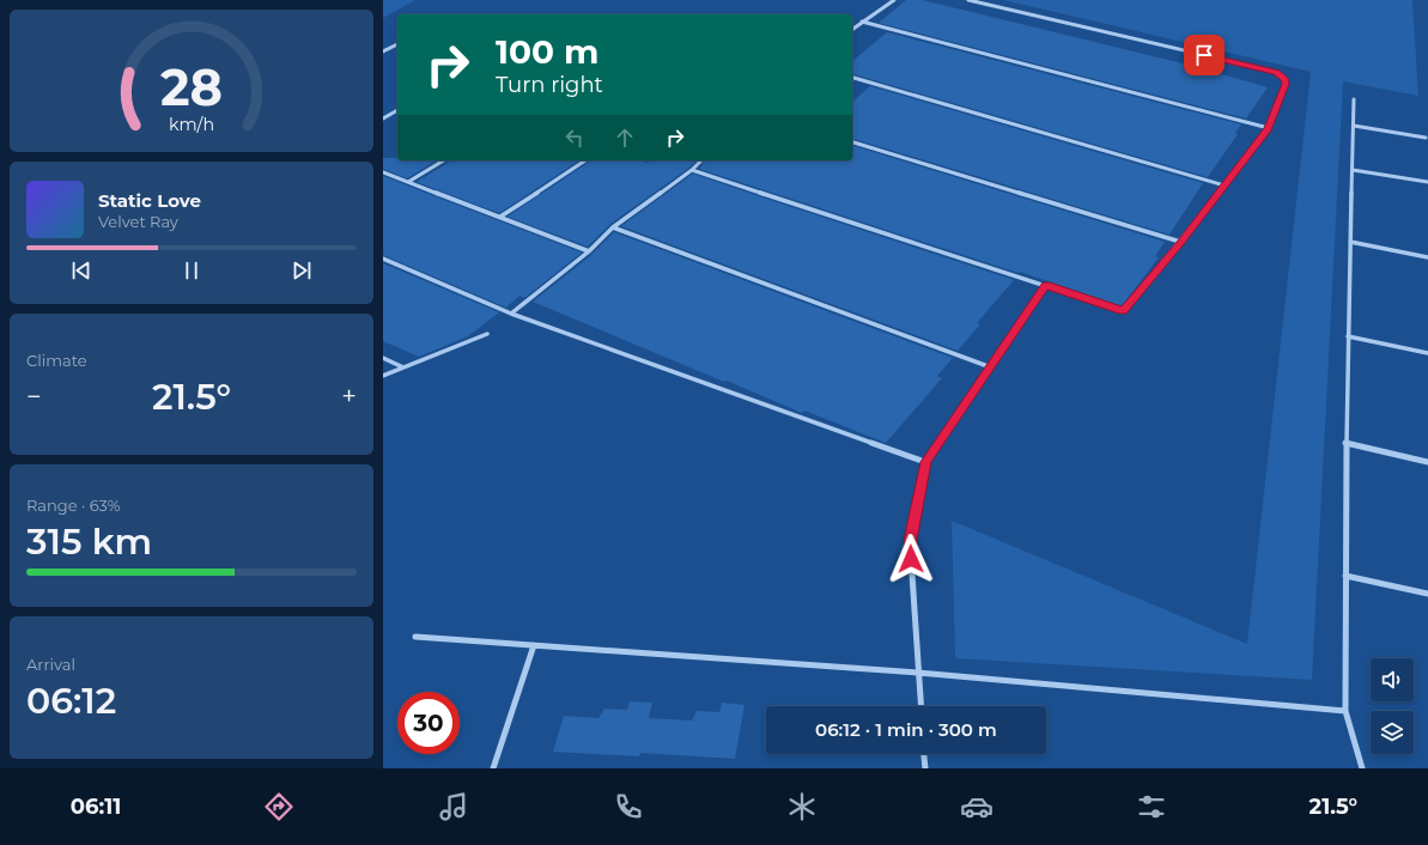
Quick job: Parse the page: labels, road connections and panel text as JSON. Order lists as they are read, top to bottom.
{
  "page": {
    "turn": ["100 m", "Turn right"],
    "song": ["Static Love", "Velvet Ray"],
    "tile": [
      "Climate",
      ["Range · 63%", "315 km"],
      ["Arrival", "06:12"]
    ],
    "heat": ["−", "21.5°", "+"],
    "limit": "30",
    "trip": "06:12 · 1 min · 300 m",
    "tabs": ["06:11", "21.5°"],
    "gauge": ["28", "km/h"]
  }
}
